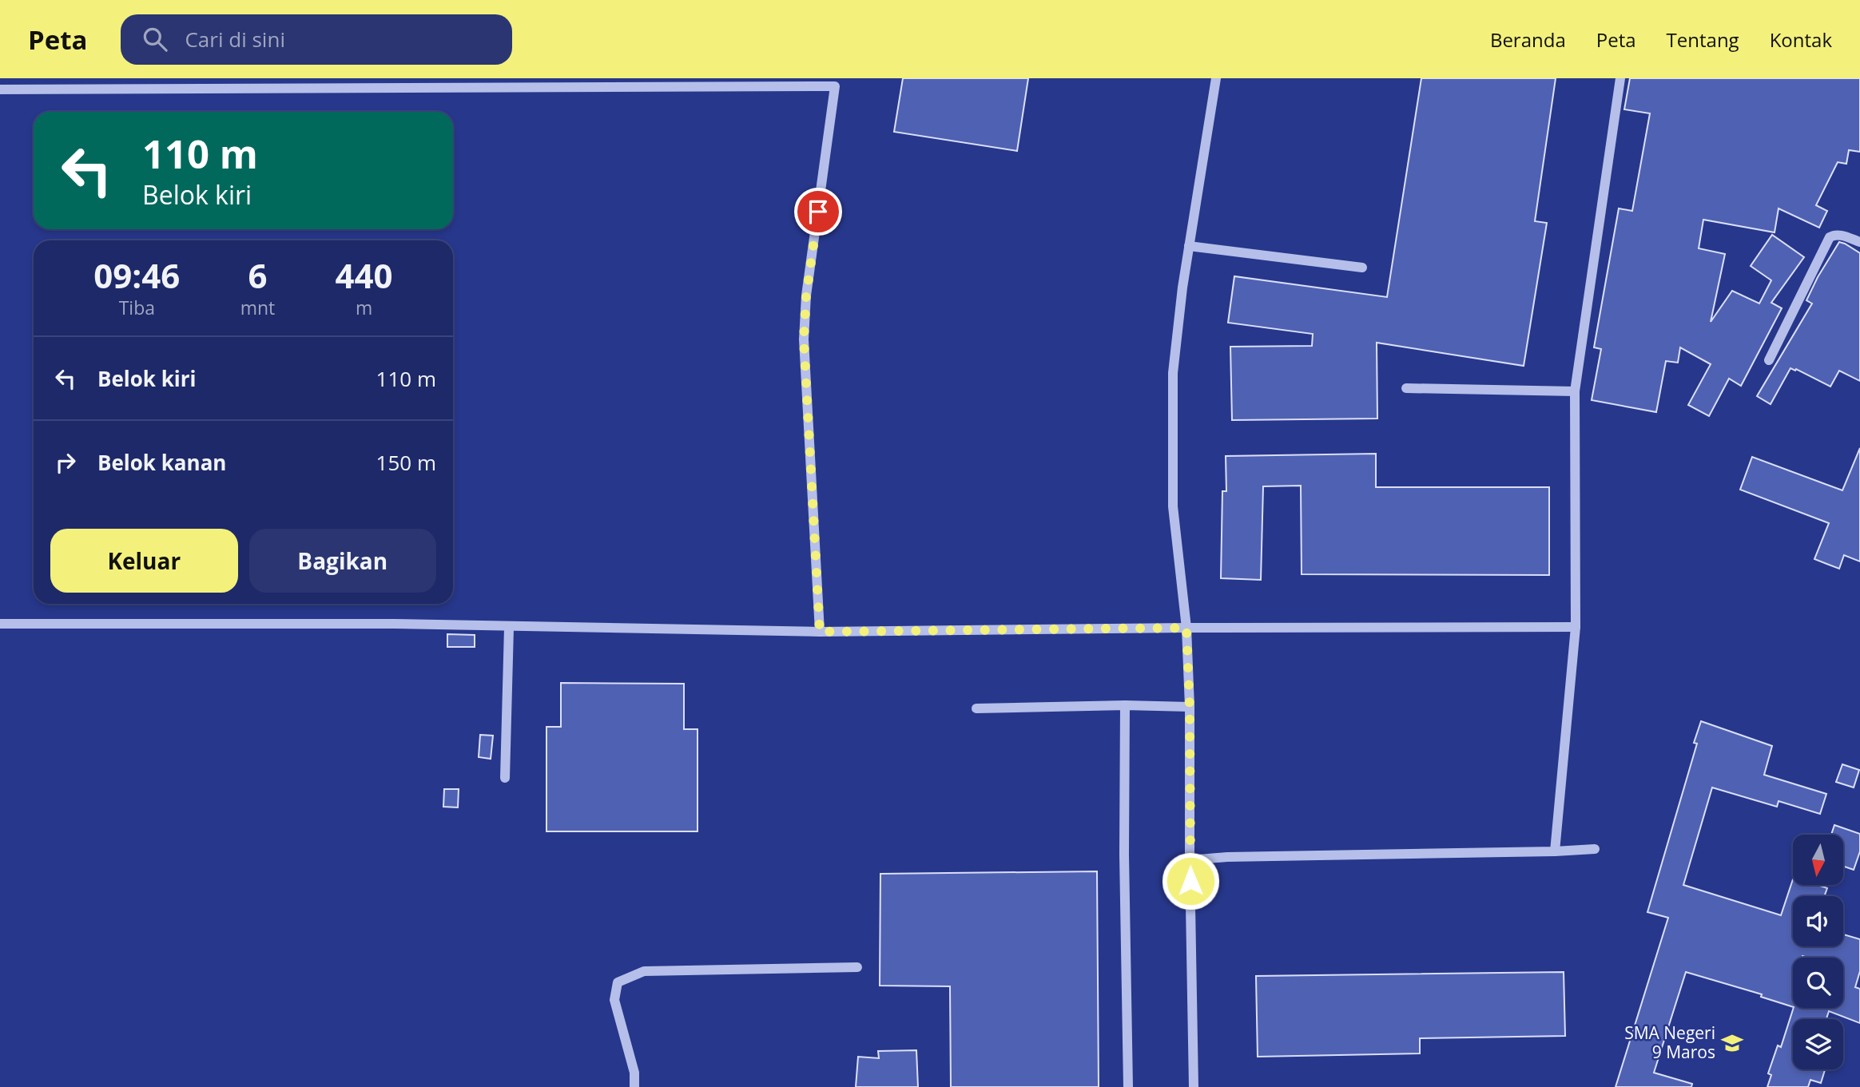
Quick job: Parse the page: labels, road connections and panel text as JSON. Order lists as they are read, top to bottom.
{
  "places": {
    "school or university": ["SMA Negeri 9 Maros"]
  },
  "north": "bottom",
  "page": {
    "header": "Peta",
    "search": "Cari di sini",
    "nav": [
      "Beranda",
      "Peta",
      "Tentang",
      "Kontak"
    ],
    "turn": ["110 m", "Belok kiri"],
    "eta": [
      "09:46",
      "Tiba",
      "6",
      "mnt",
      "440",
      "m"
    ],
    "list": [
      {
        "name": "Belok kiri",
        "value": "110 m"
      },
      {
        "name": "Belok kanan",
        "value": "150 m"
      }
    ],
    "buttons": ["Keluar", "Bagikan"]
  }
}
